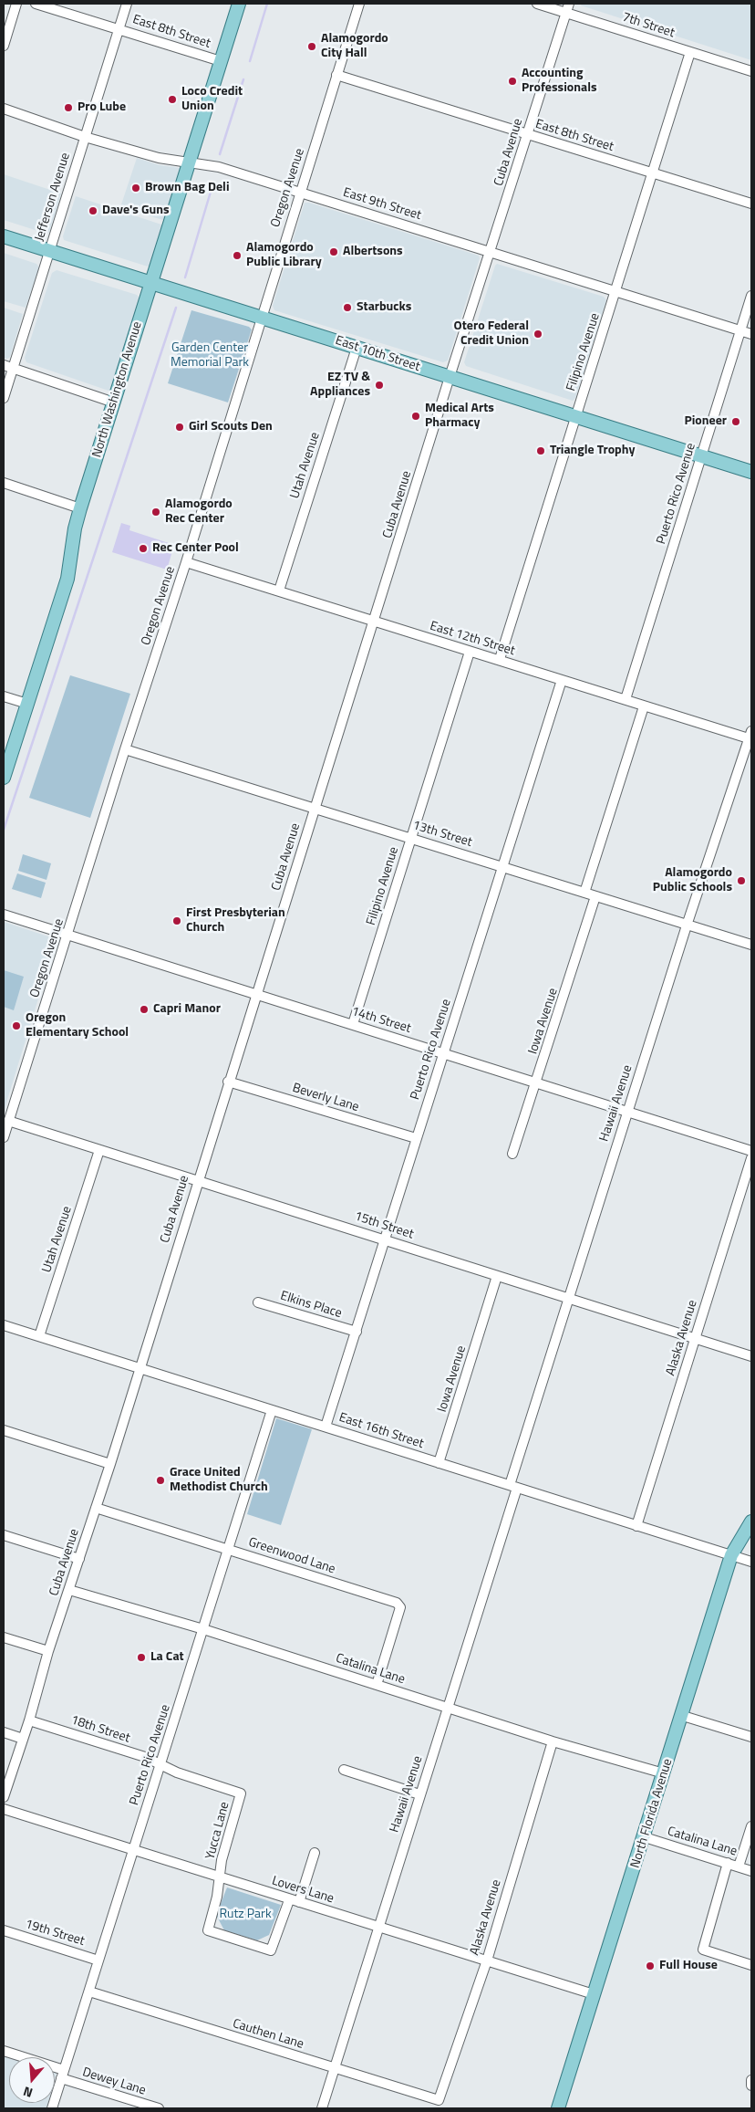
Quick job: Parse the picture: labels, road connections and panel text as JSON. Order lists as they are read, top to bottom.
{
  "streets": {
    "main road": ["East 10th Street", "North Washington Avenue", "North Florida Avenue"],
    "street": [
      "7th Street",
      "East 8th Street",
      "Cuba Avenue",
      "Oregon Avenue",
      "Jefferson Avenue",
      "East 9th Street",
      "Filipino Avenue",
      "Utah Avenue",
      "Puerto Rico Avenue",
      "East 12th Street",
      "13th Street",
      "14th Street",
      "Iowa Avenue",
      "Beverly Lane",
      "Hawaii Avenue",
      "15th Street",
      "Elkins Place",
      "Alaska Avenue",
      "East 16th Street",
      "Greenwood Lane",
      "Catalina Lane",
      "18th Street",
      "Yucca Lane",
      "Lovers Lane",
      "19th Street",
      "Cauthen Lane",
      "Dewey Lane"
    ]
  },
  "crossings": [
    ["7th Street", "Cuba Avenue"],
    ["7th Street", "Filipino Avenue"],
    ["East 8th Street", "Cuba Avenue"],
    ["East 8th Street", "Oregon Avenue"],
    ["East 8th Street", "Jefferson Avenue"],
    ["East 8th Street", "Filipino Avenue"],
    ["East 8th Street", "North Washington Avenue"],
    ["Cuba Avenue", "East 9th Street"],
    ["Cuba Avenue", "East 10th Street"],
    ["Cuba Avenue", "East 12th Street"],
    ["Cuba Avenue", "13th Street"],
    ["Cuba Avenue", "14th Street"],
    ["Cuba Avenue", "Beverly Lane"],
    ["Cuba Avenue", "15th Street"],
    ["Cuba Avenue", "East 16th Street"],
    ["Cuba Avenue", "Greenwood Lane"],
    ["Cuba Avenue", "Catalina Lane"],
    ["Cuba Avenue", "18th Street"],
    ["Oregon Avenue", "East 9th Street"],
    ["Oregon Avenue", "East 10th Street"],
    ["Oregon Avenue", "East 12th Street"],
    ["Oregon Avenue", "13th Street"],
    ["Oregon Avenue", "14th Street"],
    ["Oregon Avenue", "15th Street"],
    ["Jefferson Avenue", "East 9th Street"],
    ["Jefferson Avenue", "East 10th Street"],
    ["East 9th Street", "Filipino Avenue"],
    ["East 9th Street", "North Washington Avenue"],
    ["East 9th Street", "Puerto Rico Avenue"],
    ["Filipino Avenue", "East 10th Street"],
    ["Filipino Avenue", "East 12th Street"],
    ["Filipino Avenue", "13th Street"],
    ["Filipino Avenue", "14th Street"],
    ["East 10th Street", "North Washington Avenue"],
    ["East 10th Street", "Utah Avenue"],
    ["East 10th Street", "Puerto Rico Avenue"],
    ["Utah Avenue", "East 12th Street"],
    ["Utah Avenue", "15th Street"],
    ["Utah Avenue", "East 16th Street"],
    ["Puerto Rico Avenue", "East 12th Street"],
    ["Puerto Rico Avenue", "13th Street"],
    ["Puerto Rico Avenue", "14th Street"],
    ["Puerto Rico Avenue", "Beverly Lane"],
    ["Puerto Rico Avenue", "15th Street"],
    ["Puerto Rico Avenue", "Elkins Place"],
    ["Puerto Rico Avenue", "East 16th Street"],
    ["Puerto Rico Avenue", "Greenwood Lane"],
    ["Puerto Rico Avenue", "Catalina Lane"],
    ["Puerto Rico Avenue", "18th Street"],
    ["Puerto Rico Avenue", "Lovers Lane"],
    ["Puerto Rico Avenue", "19th Street"],
    ["Puerto Rico Avenue", "Cauthen Lane"],
    ["Puerto Rico Avenue", "Dewey Lane"],
    ["East 12th Street", "Hawaii Avenue"],
    ["13th Street", "Iowa Avenue"],
    ["13th Street", "Hawaii Avenue"],
    ["14th Street", "Iowa Avenue"],
    ["14th Street", "Hawaii Avenue"],
    ["Iowa Avenue", "15th Street"],
    ["Iowa Avenue", "East 16th Street"],
    ["Hawaii Avenue", "15th Street"],
    ["Hawaii Avenue", "East 16th Street"],
    ["Hawaii Avenue", "Catalina Lane"],
    ["Hawaii Avenue", "Lovers Lane"],
    ["Hawaii Avenue", "Cauthen Lane"],
    ["15th Street", "Alaska Avenue"],
    ["Alaska Avenue", "East 16th Street"],
    ["Alaska Avenue", "Catalina Lane"],
    ["Alaska Avenue", "Lovers Lane"],
    ["Alaska Avenue", "Cauthen Lane"],
    ["East 16th Street", "North Florida Avenue"],
    ["Greenwood Lane", "Catalina Lane"],
    ["Catalina Lane", "North Florida Avenue"],
    ["18th Street", "Yucca Lane"],
    ["North Florida Avenue", "Lovers Lane"],
    ["Yucca Lane", "Lovers Lane"]
  ],
  "parks": ["Garden Center Memorial Park", "Rutz Park"],
  "places": [
    "Alamogordo City Hall",
    "Accounting Professionals",
    "Loco Credit Union",
    "Pro Lube",
    "Brown Bag Deli",
    "Dave's Guns",
    "Albertsons",
    "Alamogordo Public Library",
    "Starbucks",
    "Otero Federal Credit Union",
    "EZ TV & Appliances",
    "Medical Arts Pharmacy",
    "Pioneer",
    "Girl Scouts Den",
    "Triangle Trophy",
    "Alamogordo Rec Center",
    "Rec Center Pool",
    "Alamogordo Public Schools",
    "First Presbyterian Church",
    "Capri Manor",
    "Oregon Elementary School",
    "Grace United Methodist Church",
    "La Cat",
    "Full House"
  ],
  "north": "bottom"
}
